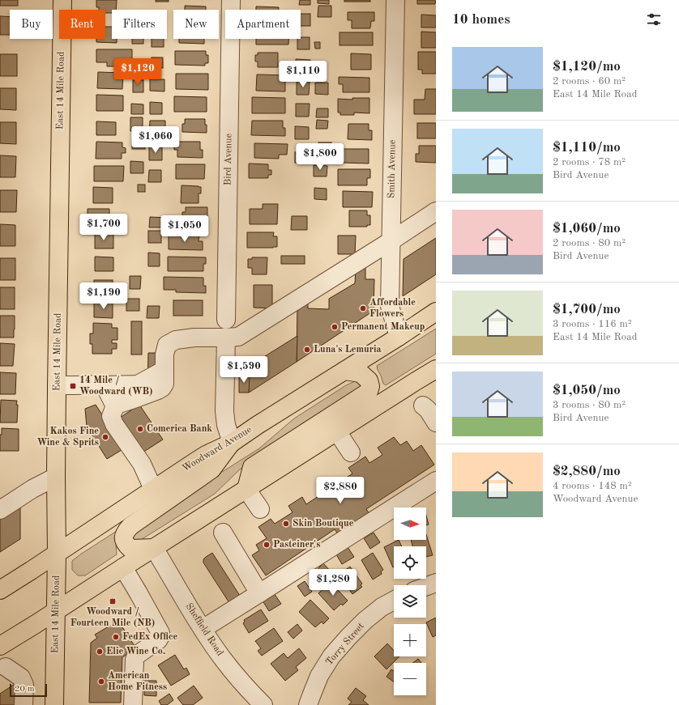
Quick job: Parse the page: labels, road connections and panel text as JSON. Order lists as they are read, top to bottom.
{
  "streets": {
    "main road": ["East 14 Mile Road", "Woodward Avenue"],
    "street": [
      "Bird Avenue",
      "Smith Avenue",
      "Sheffield Road",
      "Torry Street"
    ]
  },
  "crossings": [
    ["Smith Avenue", "Woodward Avenue"]
  ],
  "places": {
    "other": [
      "Affordable Flowers",
      "Permanent Makeup",
      "Luna's Lemuria",
      "Comerica Bank",
      "Kakos Fine Wine & Sprits",
      "Skin Boutique",
      "Pasteiner's",
      "FedEx Office",
      "Elie Wine Co.",
      "American Home Fitness"
    ],
    "transit": ["14 Mile / Woodward (WB)", "Woodward / Fourteen Mile (NB)"]
  },
  "scale_bar": "20 m",
  "north": "right",
  "page": {
    "heading": "10 homes",
    "chip": [
      "Buy",
      "Rent",
      "Filters",
      "New",
      "Apartment"
    ],
    "list": [
      {
        "name": "$1,120/mo",
        "note": "2 rooms · 60 m² · East 14 Mile Road"
      },
      {
        "name": "$1,110/mo",
        "note": "2 rooms · 78 m² · Bird Avenue"
      },
      {
        "name": "$1,060/mo",
        "note": "2 rooms · 80 m² · Bird Avenue"
      },
      {
        "name": "$1,700/mo",
        "note": "3 rooms · 116 m² · East 14 Mile Road"
      },
      {
        "name": "$1,050/mo",
        "note": "3 rooms · 80 m² · Bird Avenue"
      },
      {
        "name": "$2,880/mo",
        "note": "4 rooms · 148 m² · Woodward Avenue"
      }
    ],
    "price": [
      "$1,120",
      "$1,110",
      "$1,060",
      "$1,800",
      "$1,700",
      "$1,050",
      "$1,190",
      "$1,590",
      "$2,880",
      "$1,280"
    ],
    "map_buttons": ["+", "−"],
    "scale": "20 m"
  }
}
